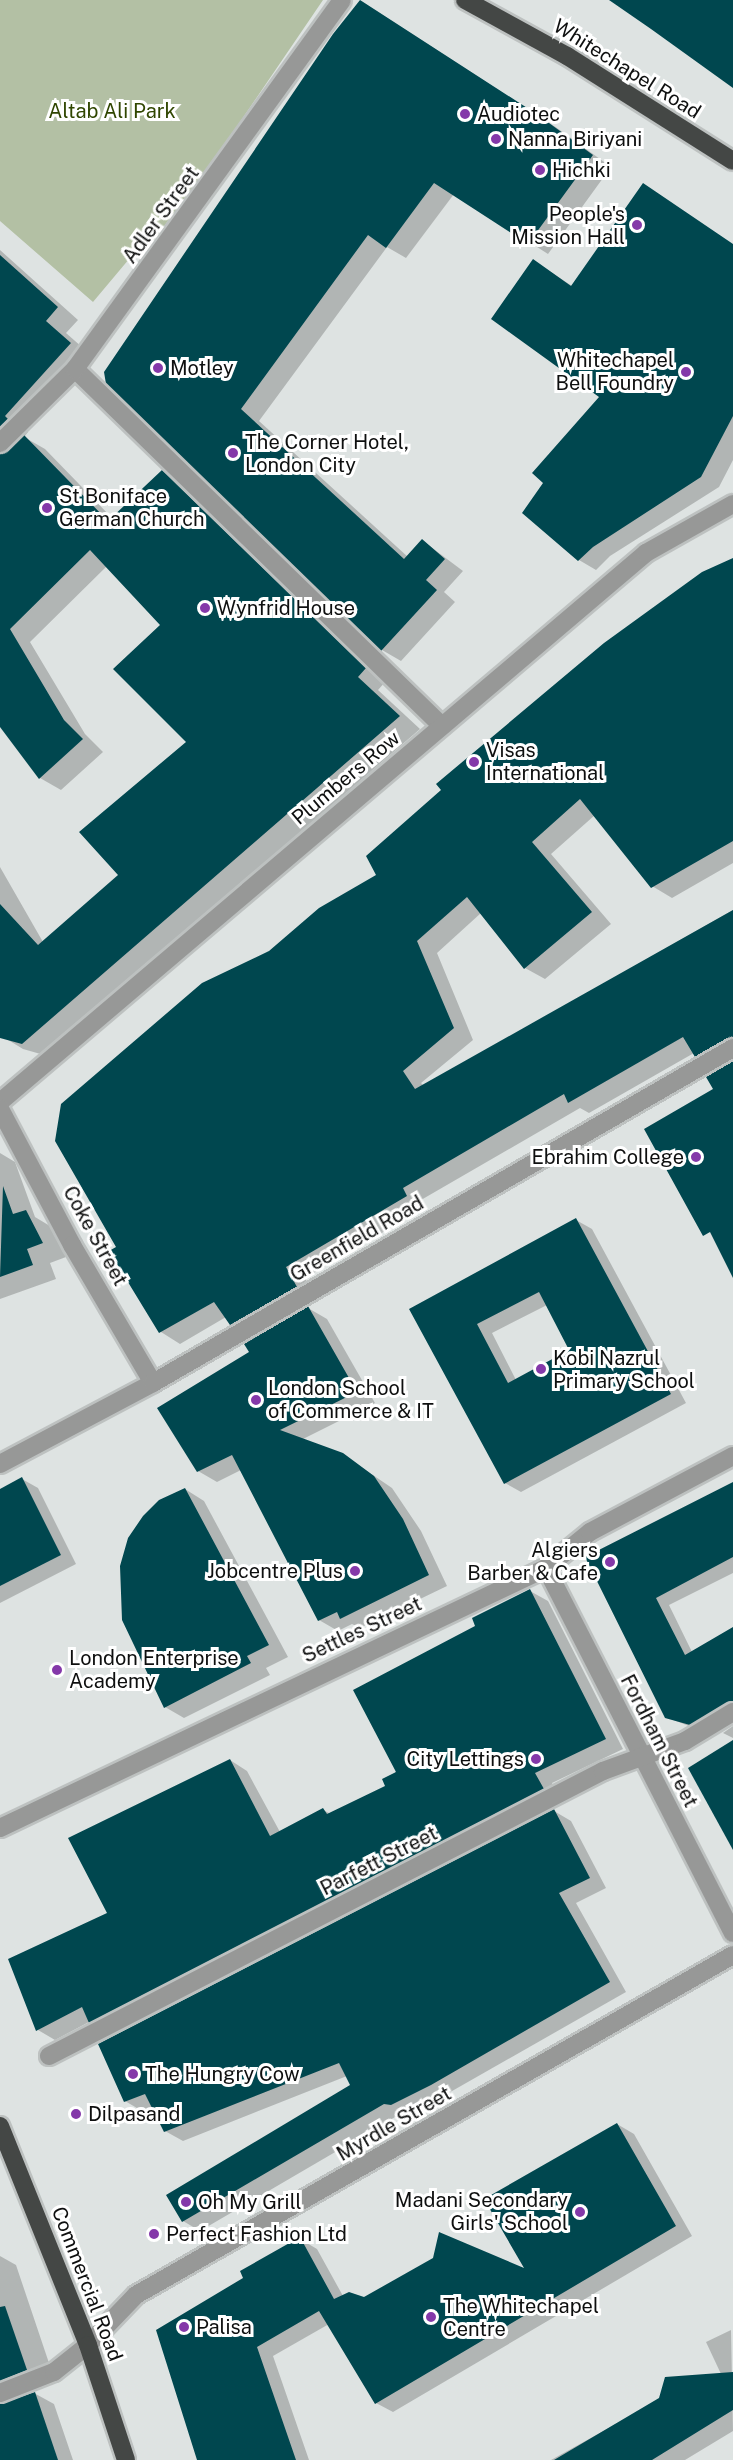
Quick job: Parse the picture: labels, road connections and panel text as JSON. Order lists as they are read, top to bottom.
{
  "streets": {
    "highway": ["Whitechapel Road", "Commercial Road"],
    "street": [
      "Adler Street",
      "Plumbers Row",
      "Coke Street",
      "Greenfield Road",
      "Settles Street",
      "Fordham Street",
      "Parfett Street",
      "Myrdle Street"
    ]
  },
  "crossings": [
    ["Coke Street", "Greenfield Road"],
    ["Settles Street", "Fordham Street"],
    ["Fordham Street", "Parfett Street"],
    ["Myrdle Street", "Commercial Road"]
  ],
  "parks": ["Altab Ali Park"],
  "places": [
    "Audiotec",
    "Nanna Biriyani",
    "Hichki",
    "People's Mission Hall",
    "Motley",
    "Whitechapel Bell Foundry",
    "The Corner Hotel, London City",
    "St Boniface German Church",
    "Wynfrid House",
    "Visas International",
    "Ebrahim College",
    "Kobi Nazrul Primary School",
    "London School of Commerce & IT",
    "Algiers Barber & Cafe",
    "Jobcentre Plus",
    "London Enterprise Academy",
    "City Lettings",
    "The Hungry Cow",
    "Dilpasand",
    "Oh My Grill",
    "Madani Secondary Girls' School",
    "Perfect Fashion Ltd",
    "The Whitechapel Centre",
    "Palisa"
  ]
}
